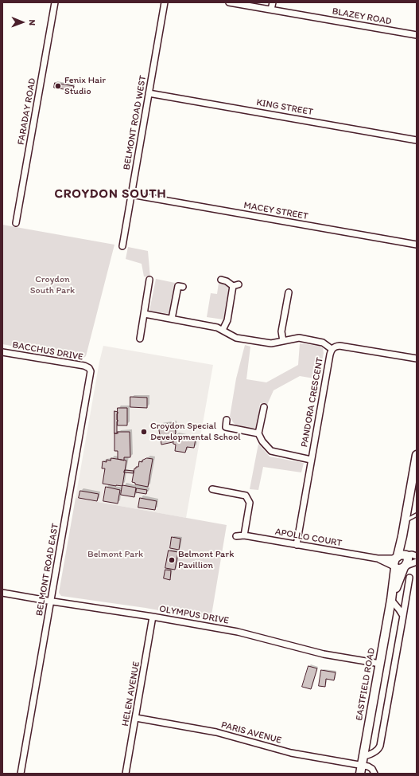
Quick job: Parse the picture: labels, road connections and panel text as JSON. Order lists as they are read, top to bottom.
{
  "streets": {
    "main road": ["EASTFIELD ROAD"],
    "street": [
      "BLAZEY ROAD",
      "KING STREET",
      "FARADAY ROAD",
      "BELMONT ROAD WEST",
      "MACEY STREET",
      "BACCHUS DRIVE",
      "PANDORA CRESCENT",
      "APOLLO COURT",
      "BELMONT ROAD EAST",
      "OLYMPUS DRIVE",
      "HELEN AVENUE",
      "PARIS AVENUE"
    ]
  },
  "crossings": [
    ["KING STREET", "BELMONT ROAD WEST"],
    ["BELMONT ROAD WEST", "MACEY STREET"],
    ["BACCHUS DRIVE", "BELMONT ROAD EAST"],
    ["PANDORA CRESCENT", "APOLLO COURT"],
    ["APOLLO COURT", "EASTFIELD ROAD"],
    ["BELMONT ROAD EAST", "OLYMPUS DRIVE"],
    ["OLYMPUS DRIVE", "EASTFIELD ROAD"],
    ["OLYMPUS DRIVE", "HELEN AVENUE"],
    ["EASTFIELD ROAD", "PARIS AVENUE"],
    ["HELEN AVENUE", "PARIS AVENUE"]
  ],
  "districts": ["CROYDON SOUTH"],
  "parks": ["Croydon South Park", "Belmont Park"],
  "places": ["Fenix Hair Studio", "Croydon Special Developmental School", "Belmont Park Pavillion"],
  "north": "right"
}
